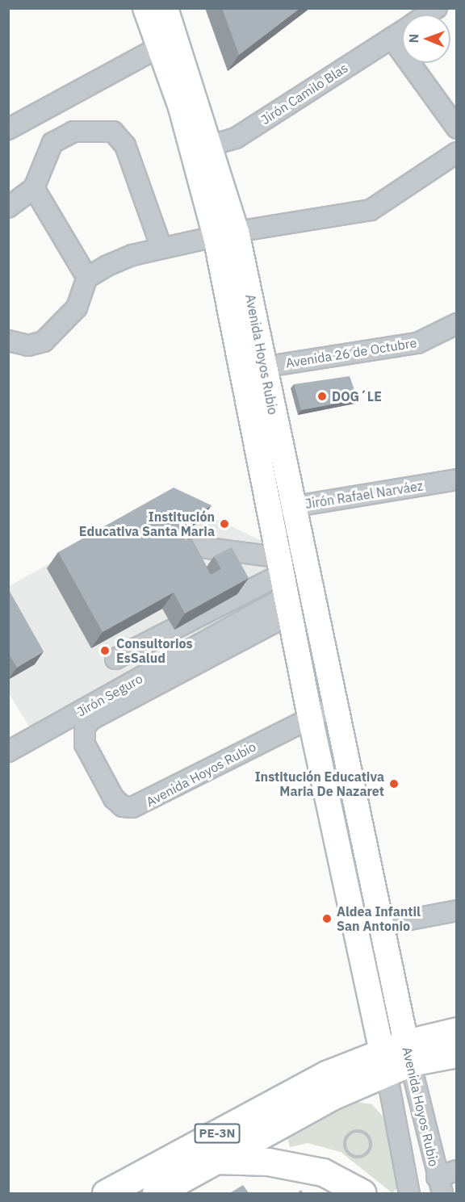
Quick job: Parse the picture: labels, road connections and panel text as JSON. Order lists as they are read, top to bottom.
{
  "streets": {
    "highway": ["PE-3N"],
    "main road": ["Avenida Hoyos Rubio"],
    "street": [
      "Jirón Camilo Blas",
      "Avenida 26 de Octubre",
      "Jirón Rafael Narváez",
      "Jirón Seguro"
    ]
  },
  "crossings": [
    ["Jirón Camilo Blas", "Avenida Hoyos Rubio"],
    ["Avenida 26 de Octubre", "Avenida Hoyos Rubio"],
    ["Avenida Hoyos Rubio", "Jirón Rafael Narváez"],
    ["Avenida Hoyos Rubio", "Jirón Seguro"],
    ["Avenida Hoyos Rubio", "PE-3N"]
  ],
  "places": [
    "DOG´LE",
    "Institución Educativa Santa Maria",
    "Consultorios EsSalud",
    "Institución Educativa Maria De Nazaret",
    "Aldea Infantil San Antonio"
  ],
  "north": "left"
}
